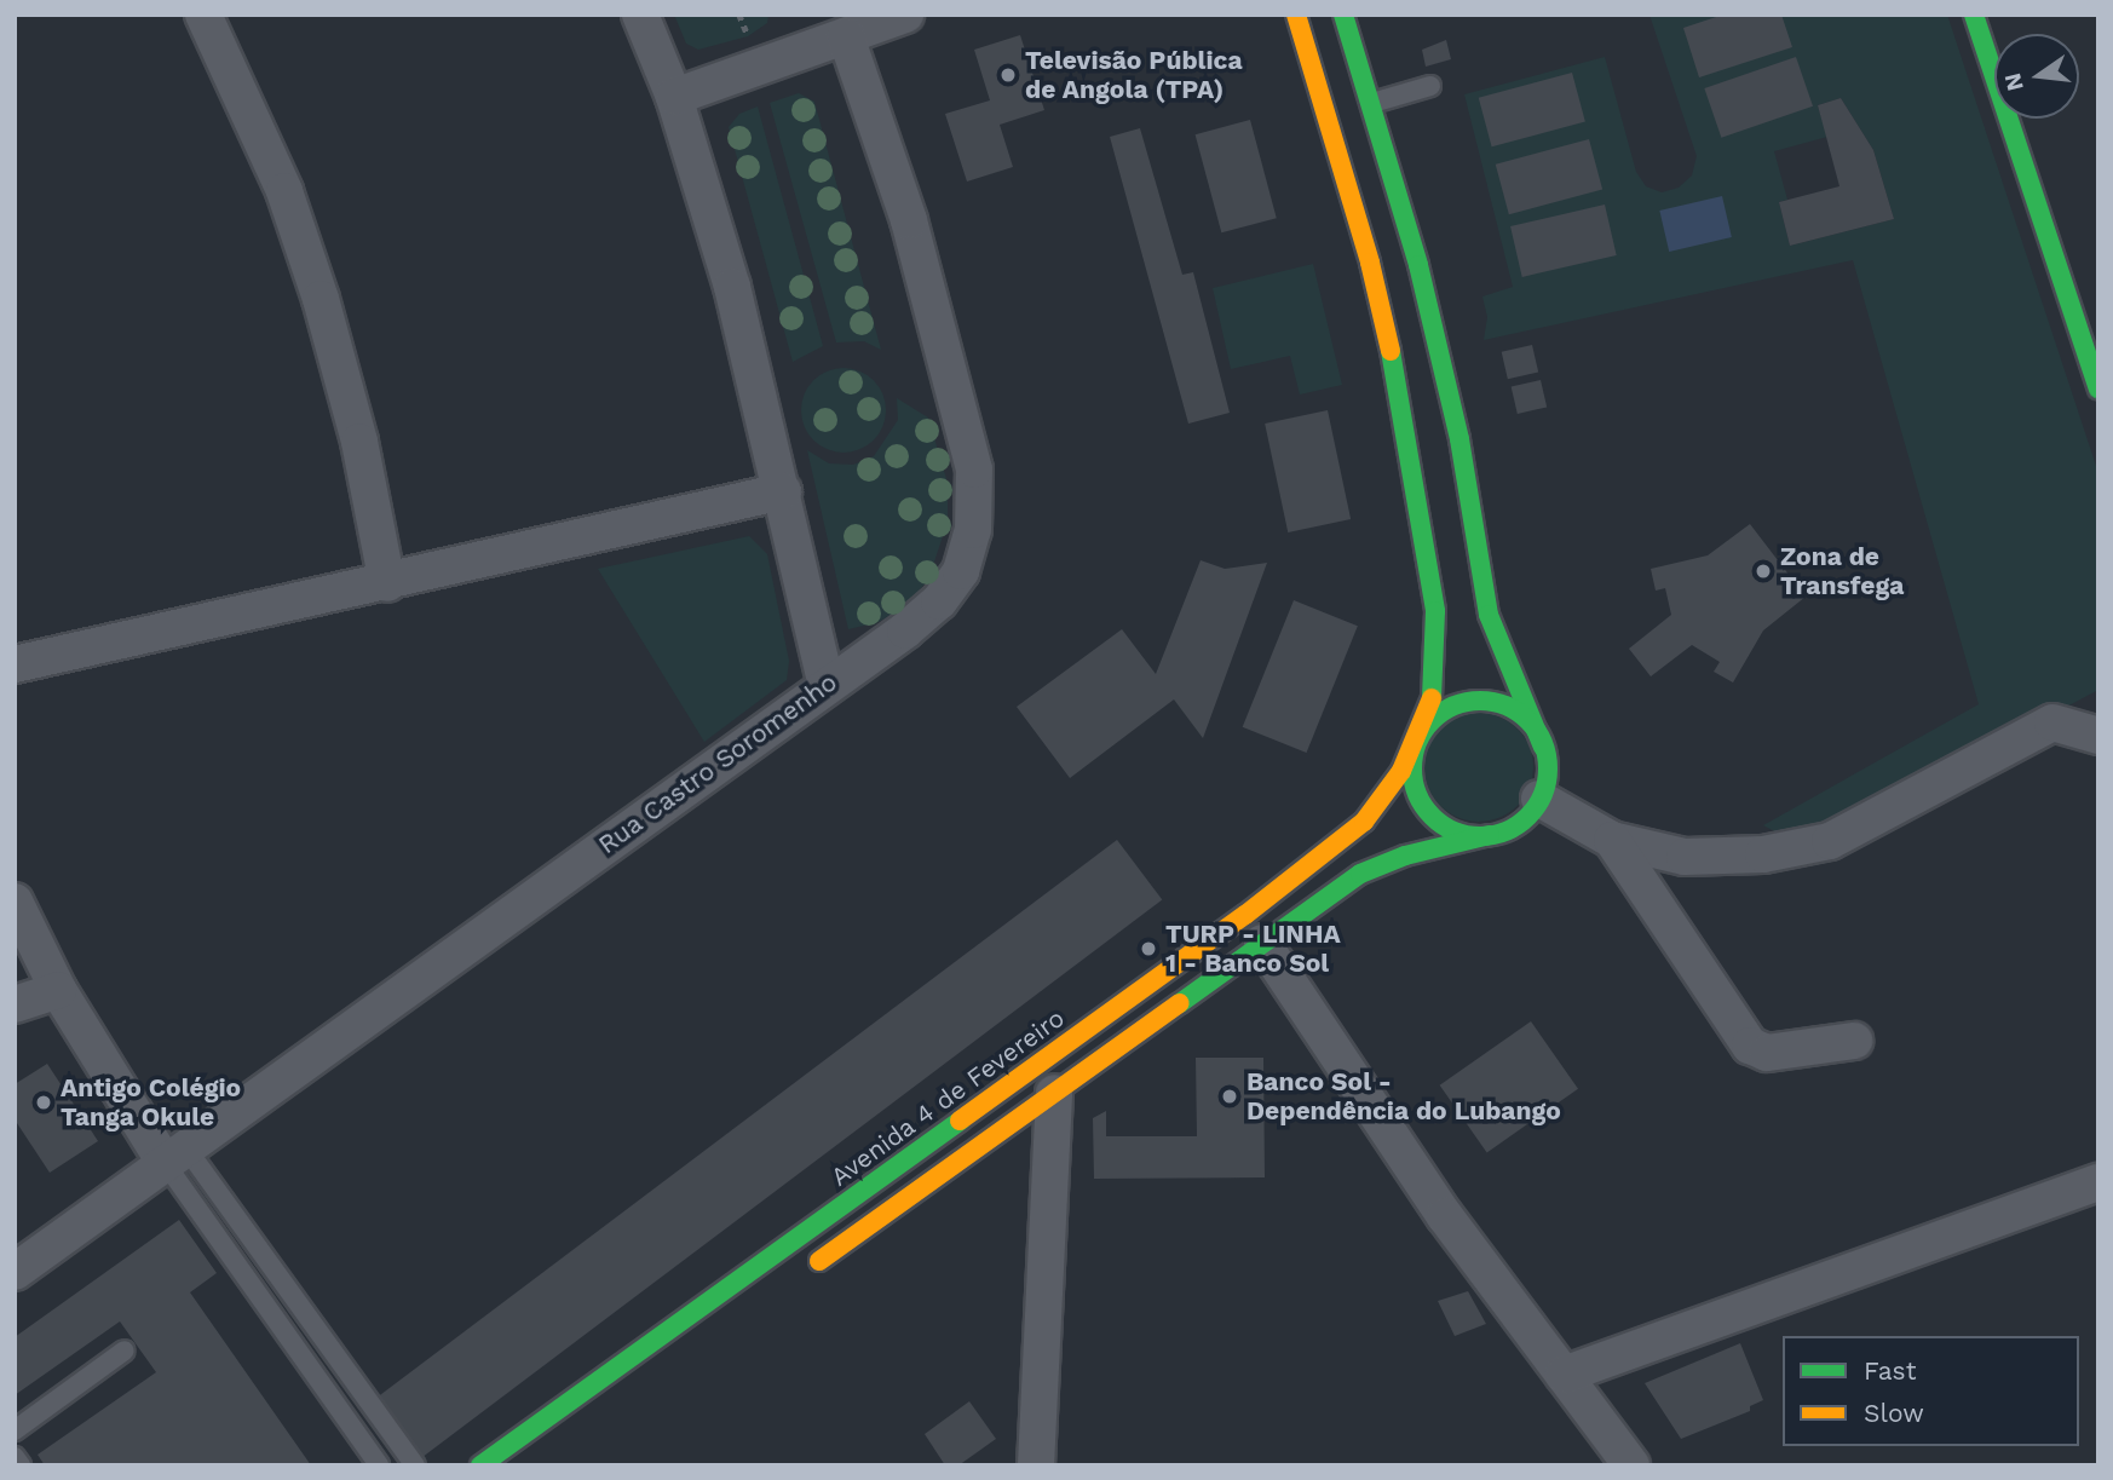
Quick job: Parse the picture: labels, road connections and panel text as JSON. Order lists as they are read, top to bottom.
{
  "streets": {
    "main road": ["Avenida 4 de Fevereiro"],
    "street": ["Rua Castro Soromenho"]
  },
  "places": [
    "Televisão Pública de Angola (TPA)",
    "Zona de Transfega",
    "TURP - LINHA 1 - Banco Sol",
    "Banco Sol - Dependência do Lubango",
    "Antigo Colégio Tanga Okule"
  ],
  "legend": ["Fast", "Slow"],
  "north": "left"
}
